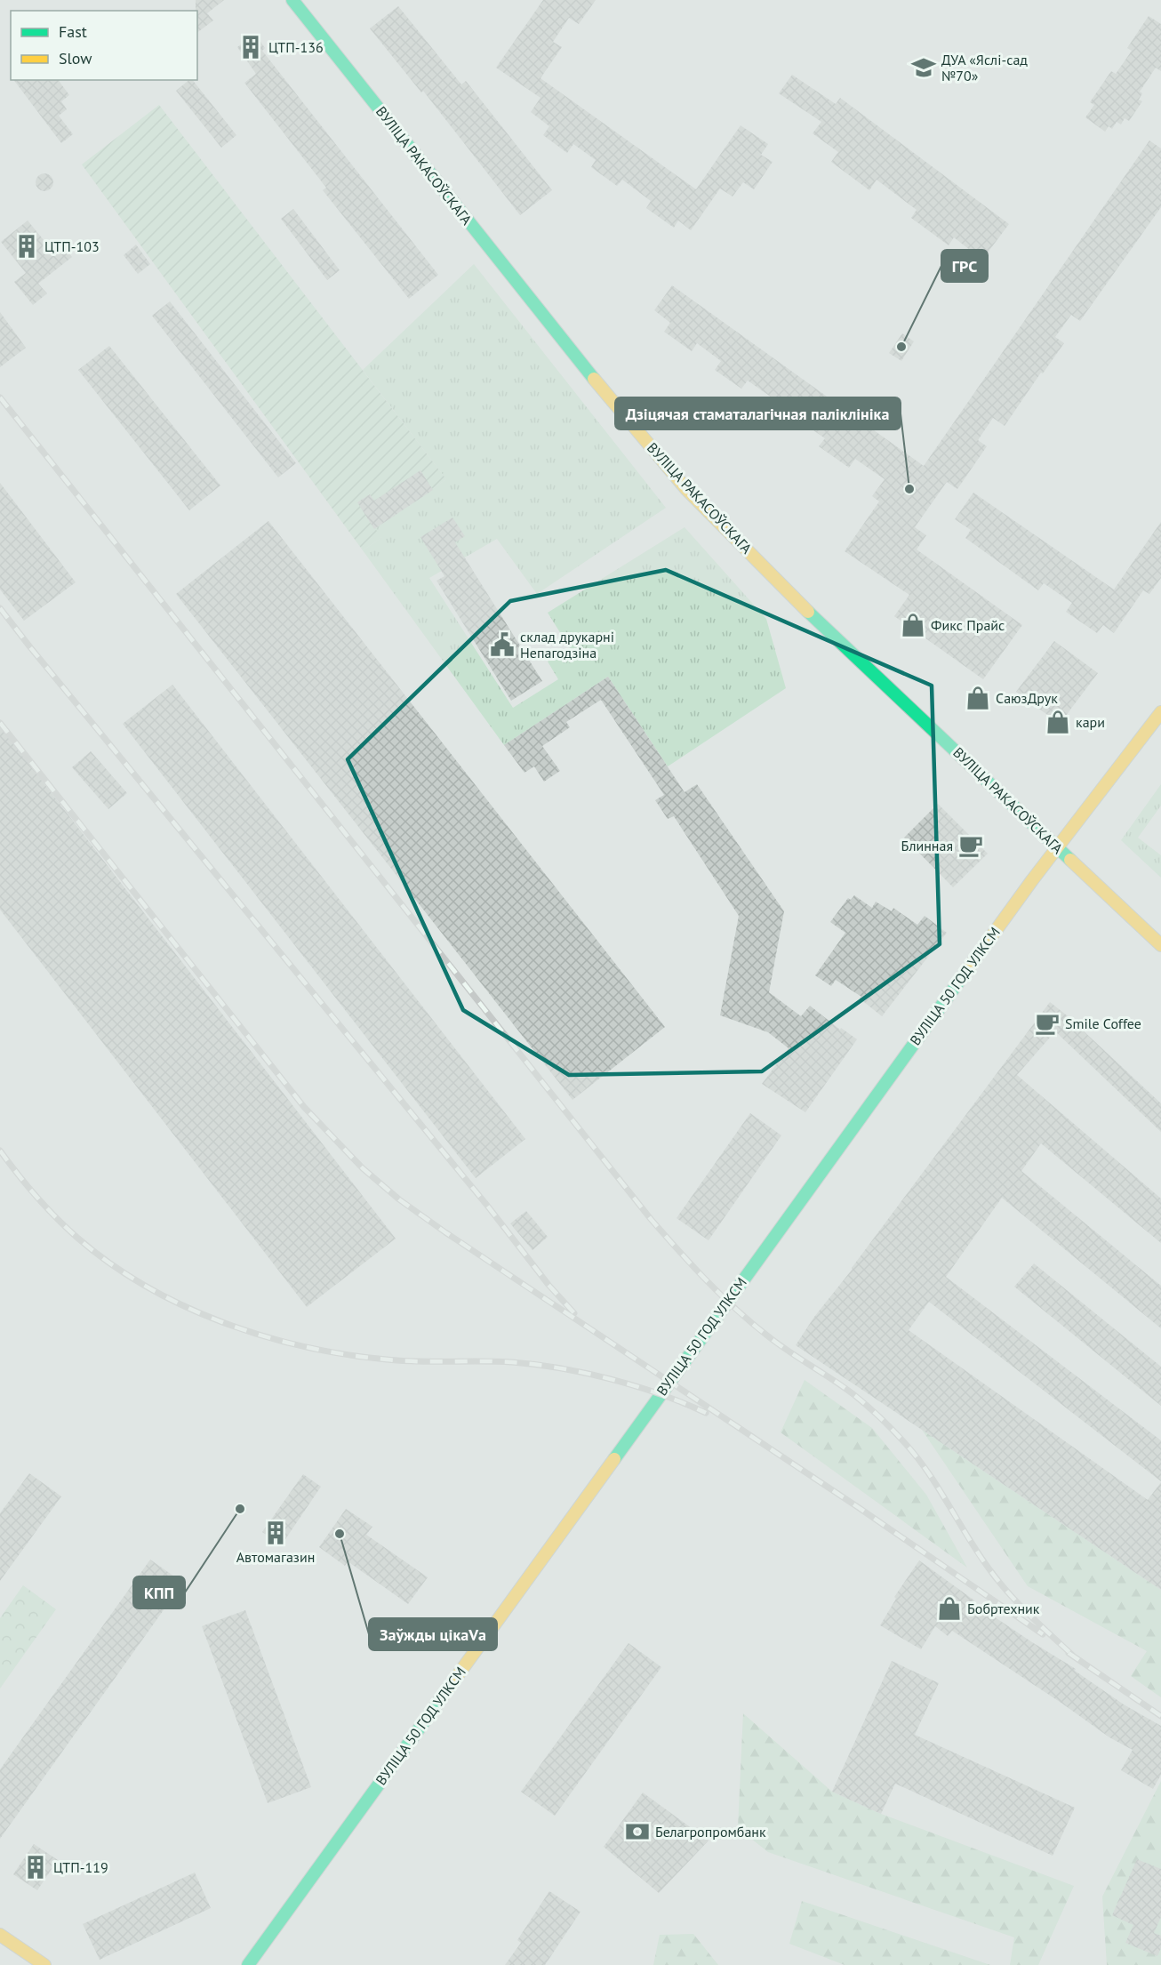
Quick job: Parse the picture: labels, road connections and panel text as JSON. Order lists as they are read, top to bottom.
{
  "streets": {
    "main road": ["ВУЛІЦА РАКАСОЎСКАГА", "ВУЛІЦА 50 ГОД УЛКСМ"]
  },
  "crossings": [
    ["ВУЛІЦА РАКАСОЎСКАГА", "ВУЛІЦА 50 ГОД УЛКСМ"]
  ],
  "places": {
    "building": [
      "ЦТП-136",
      "ЦТП-103",
      "Автомагазин",
      "ЦТП-119"
    ],
    "school or university": ["ДУА «Яслі-сад №70»"],
    "other": [
      "ГРС",
      "Дзіцячая стаматалагічная паліклініка",
      "КПП",
      "Заўжды цікаVа"
    ],
    "shop": [
      "Фикс Прайс",
      "СаюзДрук",
      "кари",
      "Бобртехник"
    ],
    "public building": ["склад друкарні Непагодзіна"],
    "cafe": ["Блинная", "Smile Coffee"],
    "bank": ["Белагропромбанк"]
  },
  "legend": ["Fast", "Slow"]
}
